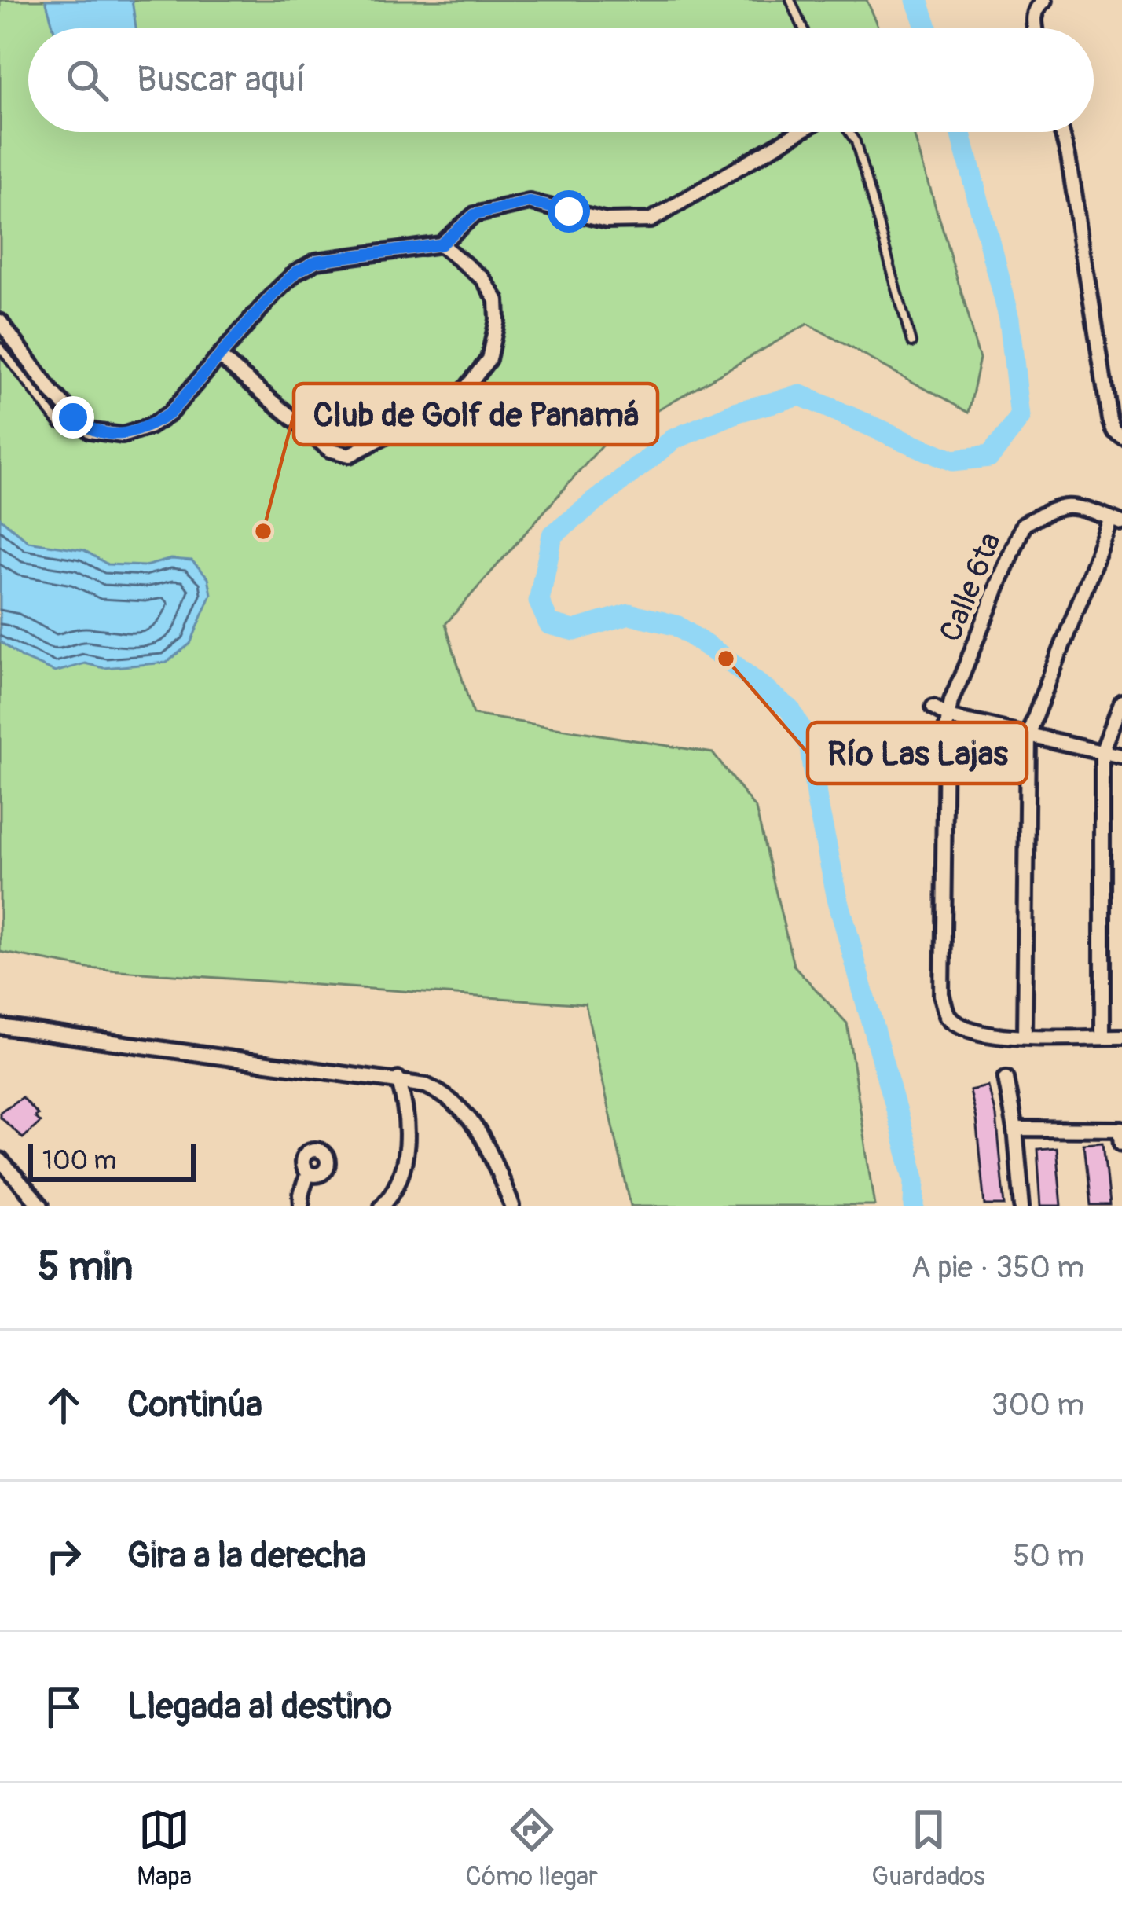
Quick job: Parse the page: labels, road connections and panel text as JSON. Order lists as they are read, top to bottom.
{
  "streets": {
    "street": ["Calle 6ta"]
  },
  "places": ["Club de Golf de Panamá", "Río Las Lajas"],
  "scale_bar": "100 m",
  "page": {
    "search": "Buscar aquí",
    "scale": "100 m",
    "heading": ["5 min", "A pie · 350 m"],
    "list": [
      ["Continúa", "300 m"],
      ["Gira a la derecha", "50 m"],
      "Llegada al destino"
    ],
    "nav": ["Mapa", "Cómo llegar", "Guardados"]
  }
}
